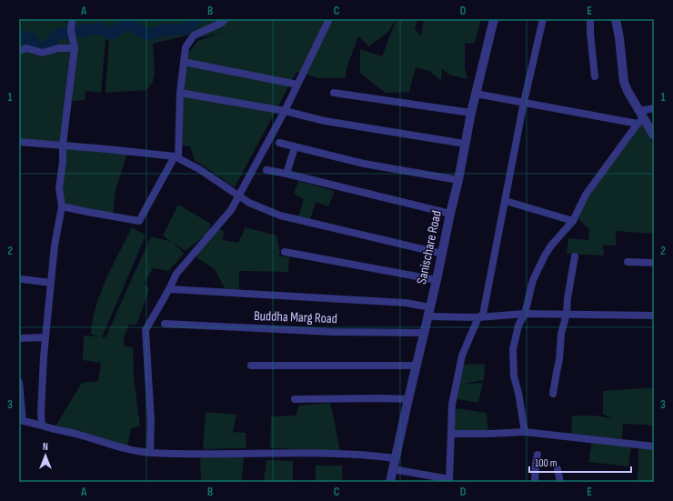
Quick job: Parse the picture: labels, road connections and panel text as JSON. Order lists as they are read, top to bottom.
{
  "streets": {
    "street": ["Sanischare Road", "Buddha Marg Road"]
  },
  "crossings": [
    ["Sanischare Road", "Buddha Marg Road"]
  ],
  "scale_bar": "100 m",
  "north": "top",
  "grid": {
    "columns": [
      "A",
      "B",
      "C",
      "D",
      "E"
    ],
    "rows": ["1", "2", "3"]
  }
}
